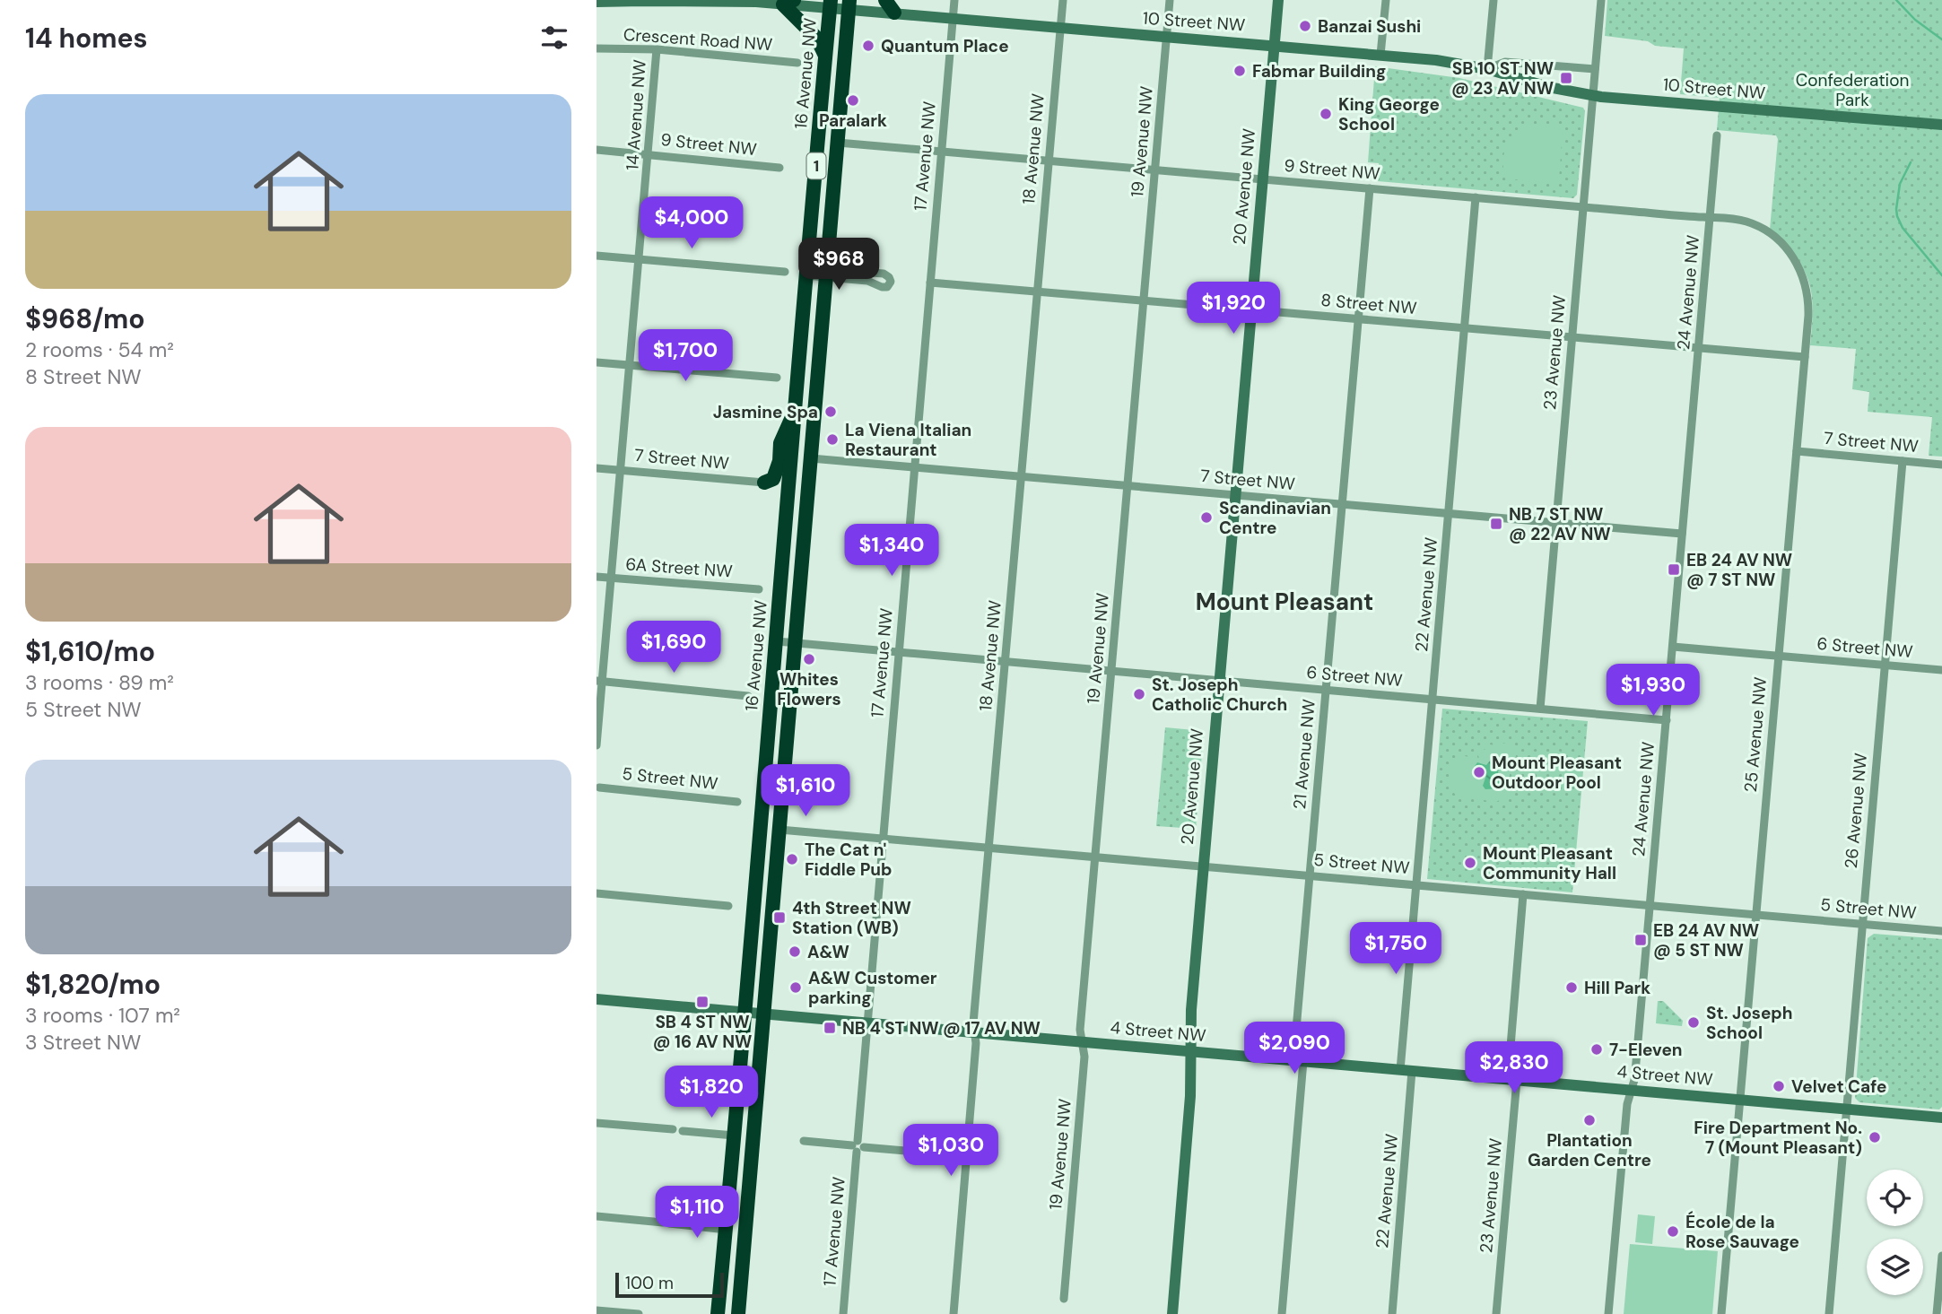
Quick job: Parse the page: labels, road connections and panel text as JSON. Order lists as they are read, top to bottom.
{
  "streets": {
    "highway": ["16 Avenue NW", "1"],
    "street": [
      "10 Street NW",
      "Crescent Road NW",
      "14 Avenue NW",
      "19 Avenue NW",
      "9 Street NW",
      "18 Avenue NW",
      "17 Avenue NW",
      "20 Avenue NW",
      "24 Avenue NW",
      "8 Street NW",
      "23 Avenue NW",
      "7 Street NW",
      "6A Street NW",
      "22 Avenue NW",
      "6 Street NW",
      "25 Avenue NW",
      "21 Avenue NW",
      "5 Street NW",
      "26 Avenue NW",
      "4 Street NW"
    ]
  },
  "crossings": [
    ["10 Street NW", "16 Avenue NW"],
    ["10 Street NW", "19 Avenue NW"],
    ["10 Street NW", "18 Avenue NW"],
    ["10 Street NW", "17 Avenue NW"],
    ["10 Street NW", "1"],
    ["10 Street NW", "20 Avenue NW"],
    ["10 Street NW", "23 Avenue NW"],
    ["Crescent Road NW", "14 Avenue NW"],
    ["16 Avenue NW", "6 Street NW"],
    ["16 Avenue NW", "4 Street NW"],
    ["14 Avenue NW", "9 Street NW"],
    ["14 Avenue NW", "7 Street NW"],
    ["14 Avenue NW", "6A Street NW"],
    ["19 Avenue NW", "9 Street NW"],
    ["19 Avenue NW", "8 Street NW"],
    ["19 Avenue NW", "7 Street NW"],
    ["19 Avenue NW", "6 Street NW"],
    ["19 Avenue NW", "5 Street NW"],
    ["19 Avenue NW", "4 Street NW"],
    ["9 Street NW", "18 Avenue NW"],
    ["9 Street NW", "17 Avenue NW"],
    ["9 Street NW", "1"],
    ["9 Street NW", "20 Avenue NW"],
    ["9 Street NW", "24 Avenue NW"],
    ["9 Street NW", "23 Avenue NW"],
    ["9 Street NW", "22 Avenue NW"],
    ["9 Street NW", "25 Avenue NW"],
    ["9 Street NW", "21 Avenue NW"],
    ["18 Avenue NW", "8 Street NW"],
    ["18 Avenue NW", "7 Street NW"],
    ["18 Avenue NW", "6 Street NW"],
    ["18 Avenue NW", "5 Street NW"],
    ["18 Avenue NW", "4 Street NW"],
    ["17 Avenue NW", "8 Street NW"],
    ["17 Avenue NW", "7 Street NW"],
    ["17 Avenue NW", "6 Street NW"],
    ["17 Avenue NW", "5 Street NW"],
    ["17 Avenue NW", "4 Street NW"],
    ["1", "7 Street NW"],
    ["1", "6 Street NW"],
    ["1", "5 Street NW"],
    ["1", "4 Street NW"],
    ["20 Avenue NW", "8 Street NW"],
    ["20 Avenue NW", "7 Street NW"],
    ["20 Avenue NW", "6 Street NW"],
    ["20 Avenue NW", "5 Street NW"],
    ["20 Avenue NW", "4 Street NW"],
    ["24 Avenue NW", "8 Street NW"],
    ["24 Avenue NW", "7 Street NW"],
    ["24 Avenue NW", "6 Street NW"],
    ["24 Avenue NW", "25 Avenue NW"],
    ["24 Avenue NW", "5 Street NW"],
    ["24 Avenue NW", "4 Street NW"],
    ["8 Street NW", "23 Avenue NW"],
    ["8 Street NW", "22 Avenue NW"],
    ["8 Street NW", "25 Avenue NW"],
    ["8 Street NW", "21 Avenue NW"],
    ["23 Avenue NW", "7 Street NW"],
    ["23 Avenue NW", "6 Street NW"],
    ["23 Avenue NW", "5 Street NW"],
    ["23 Avenue NW", "4 Street NW"],
    ["7 Street NW", "22 Avenue NW"],
    ["7 Street NW", "25 Avenue NW"],
    ["7 Street NW", "21 Avenue NW"],
    ["7 Street NW", "26 Avenue NW"],
    ["22 Avenue NW", "6 Street NW"],
    ["22 Avenue NW", "5 Street NW"],
    ["22 Avenue NW", "4 Street NW"],
    ["6 Street NW", "25 Avenue NW"],
    ["6 Street NW", "21 Avenue NW"],
    ["6 Street NW", "26 Avenue NW"],
    ["25 Avenue NW", "5 Street NW"],
    ["25 Avenue NW", "4 Street NW"],
    ["21 Avenue NW", "5 Street NW"],
    ["21 Avenue NW", "4 Street NW"],
    ["5 Street NW", "26 Avenue NW"],
    ["26 Avenue NW", "4 Street NW"]
  ],
  "districts": ["Mount Pleasant"],
  "parks": ["Confederation Park"],
  "places": {
    "other": [
      "Banzai Sushi",
      "Quantum Place",
      "Fabmar Building",
      "Paralark",
      "King George School",
      "Jasmine Spa",
      "La Viena Italian Restaurant",
      "Scandinavian Centre",
      "Whites Flowers",
      "St. Joseph Catholic Church",
      "Mount Pleasant Outdoor Pool",
      "The Cat n' Fiddle Pub",
      "Mount Pleasant Community Hall",
      "A&W",
      "A&W Customer parking",
      "Hill Park",
      "St. Joseph School",
      "7-Eleven",
      "Velvet Cafe",
      "Plantation Garden Centre",
      "Fire Department No. 7 (Mount Pleasant)",
      "École de la Rose Sauvage"
    ],
    "transit": [
      "SB 10 ST NW @ 23 AV NW",
      "NB 7 ST NW @ 22 AV NW",
      "EB 24 AV NW @ 7 ST NW",
      "4th Street NW Station (WB)",
      "EB 24 AV NW @ 5 ST NW",
      "SB 4 ST NW @ 16 AV NW",
      "NB 4 ST NW @ 17 AV NW"
    ]
  },
  "scale_bar": "100 m",
  "page": {
    "heading": "14 homes",
    "list": [
      {
        "name": "$968/mo",
        "note": "2 rooms · 54 m² · 8 Street NW"
      },
      {
        "name": "$1,610/mo",
        "note": "3 rooms · 89 m² · 5 Street NW"
      },
      {
        "name": "$1,820/mo",
        "note": "3 rooms · 107 m² · 3 Street NW"
      }
    ],
    "price": [
      "$4,000",
      "$968",
      "$1,920",
      "$1,700",
      "$1,340",
      "$1,690",
      "$1,930",
      "$1,610",
      "$1,750",
      "$2,090",
      "$2,830",
      "$1,820",
      "$1,030",
      "$1,110"
    ],
    "scale": "100 m"
  }
}
